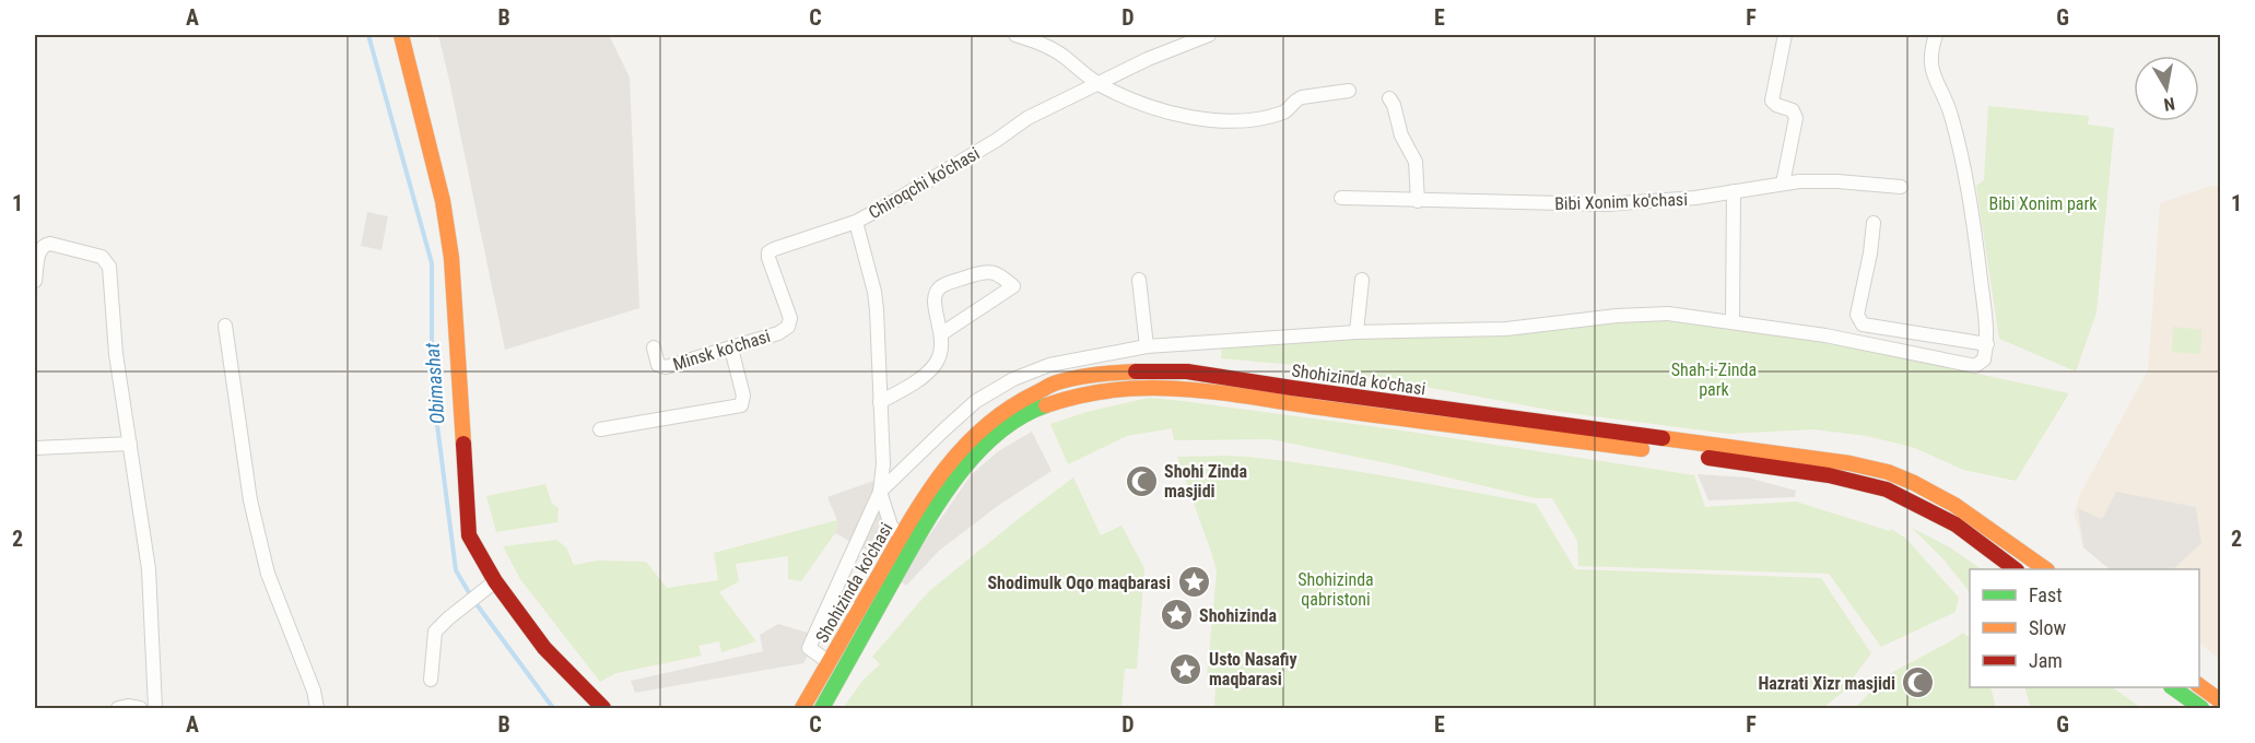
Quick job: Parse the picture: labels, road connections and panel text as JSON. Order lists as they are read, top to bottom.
{
  "streets": {
    "main road": ["Shohizinda ko'chasi"],
    "street": ["Chiroqchi ko'chasi", "Bibi Xonim ko'chasi", "Minsk ko'chasi"]
  },
  "crossings": [
    ["Chiroqchi ko'chasi", "Minsk ko'chasi"],
    ["Chiroqchi ko'chasi", "Shohizinda ko'chasi"]
  ],
  "water": ["Obimashat"],
  "parks": ["Bibi Xonim park", "Shah-i-Zinda park", "Shohizinda qabristoni"],
  "places": {
    "mosque": ["Shohi Zinda masjidi", "Hazrati Xizr masjidi"],
    "place": ["Shodimulk Oqo maqbarasi", "Shohizinda", "Usto Nasafiy maqbarasi"]
  },
  "legend": ["Fast", "Slow", "Jam"],
  "north": "bottom",
  "grid": {
    "columns": [
      "A",
      "B",
      "C",
      "D",
      "E",
      "F",
      "G"
    ],
    "rows": ["1", "2"]
  }
}
